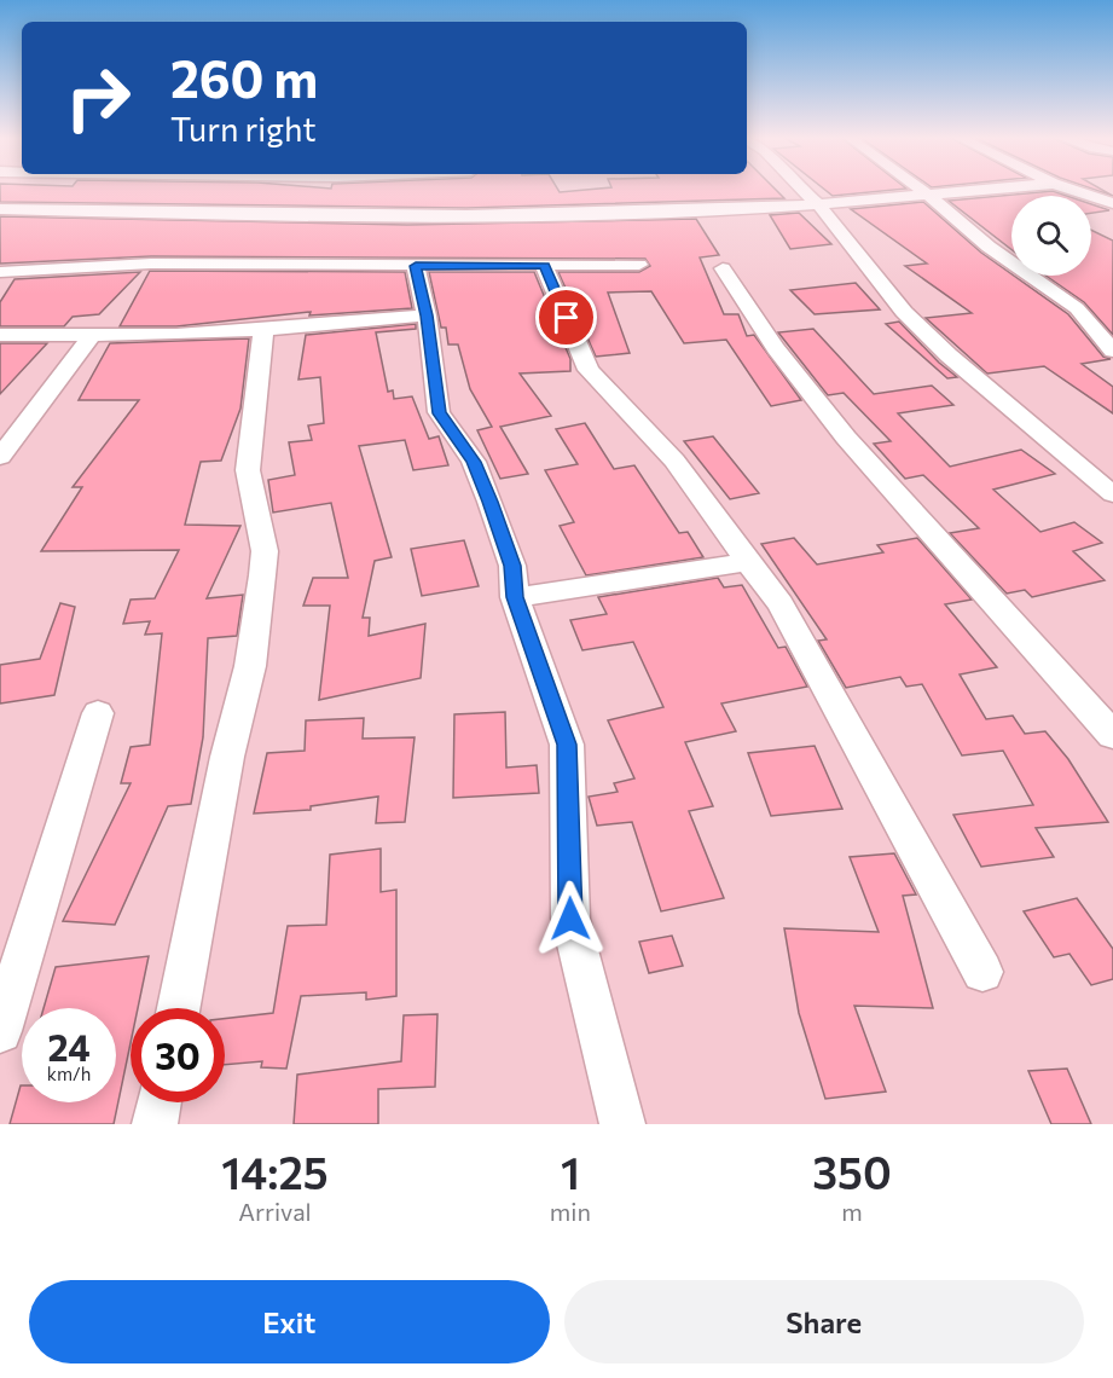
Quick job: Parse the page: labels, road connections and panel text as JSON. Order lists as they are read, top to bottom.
{
  "page": {
    "turn": ["260 m", "Turn right"],
    "speed": "24 km/h",
    "limit": "30",
    "eta": [
      "14:25",
      "Arrival",
      "1",
      "min",
      "350",
      "m"
    ],
    "buttons": ["Exit", "Share"]
  }
}
